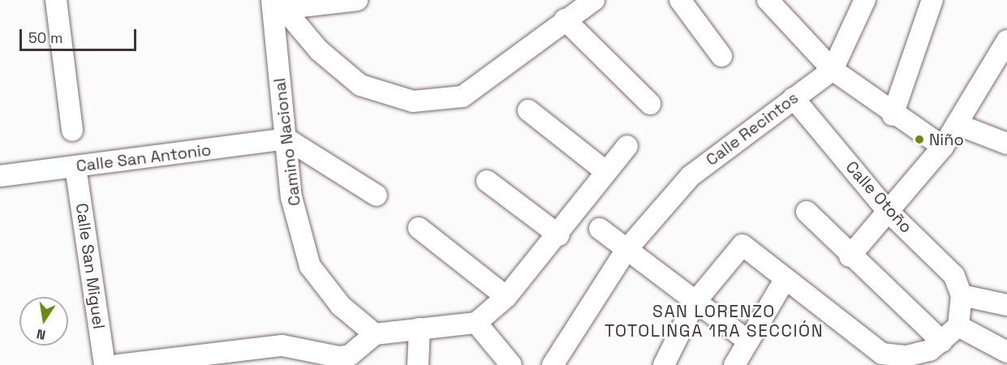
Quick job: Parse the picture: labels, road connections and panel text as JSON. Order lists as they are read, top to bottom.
{
  "streets": {
    "street": [
      "Calle Recintos",
      "Camino Nacional",
      "Calle San Antonio",
      "Calle Otoño",
      "Calle San Miguel"
    ]
  },
  "crossings": [
    ["Calle Recintos", "Calle Otoño"],
    ["Camino Nacional", "Calle San Antonio"],
    ["Calle San Antonio", "Calle San Miguel"]
  ],
  "districts": ["SAN LORENZO TOTOLINGA 1RA SECCIÓN"],
  "places": ["Niño"],
  "scale_bar": "50 m",
  "north": "bottom"
}
